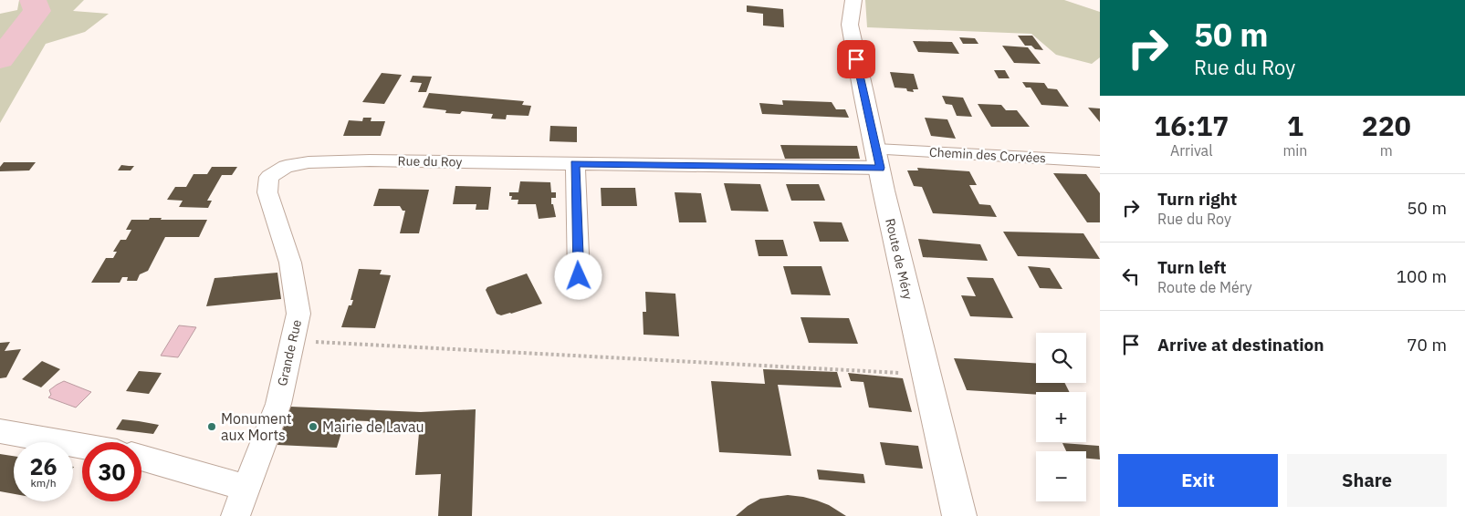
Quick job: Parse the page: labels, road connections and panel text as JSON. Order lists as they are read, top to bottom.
{
  "streets": {
    "main road": ["Route de Méry"],
    "street": ["Chemin des Corvées", "Rue du Roy", "Grande Rue"]
  },
  "crossings": [
    ["Chemin des Corvées", "Rue du Roy"],
    ["Chemin des Corvées", "Route de Méry"],
    ["Rue du Roy", "Route de Méry"],
    ["Rue du Roy", "Grande Rue"]
  ],
  "places": ["Monument aux Morts", "Mairie de Lavau"],
  "page": {
    "turn": ["50 m", "Rue du Roy"],
    "eta": [
      "16:17",
      "Arrival",
      "1",
      "min",
      "220",
      "m"
    ],
    "list": [
      {
        "name": "Turn right",
        "note": "Rue du Roy",
        "value": "50 m"
      },
      {
        "name": "Turn left",
        "note": "Route de Méry",
        "value": "100 m"
      },
      {
        "name": "Arrive at destination",
        "value": "70 m"
      }
    ],
    "map_buttons": ["+", "−"],
    "speed": "26 km/h",
    "limit": "30",
    "buttons": ["Exit", "Share"]
  }
}
